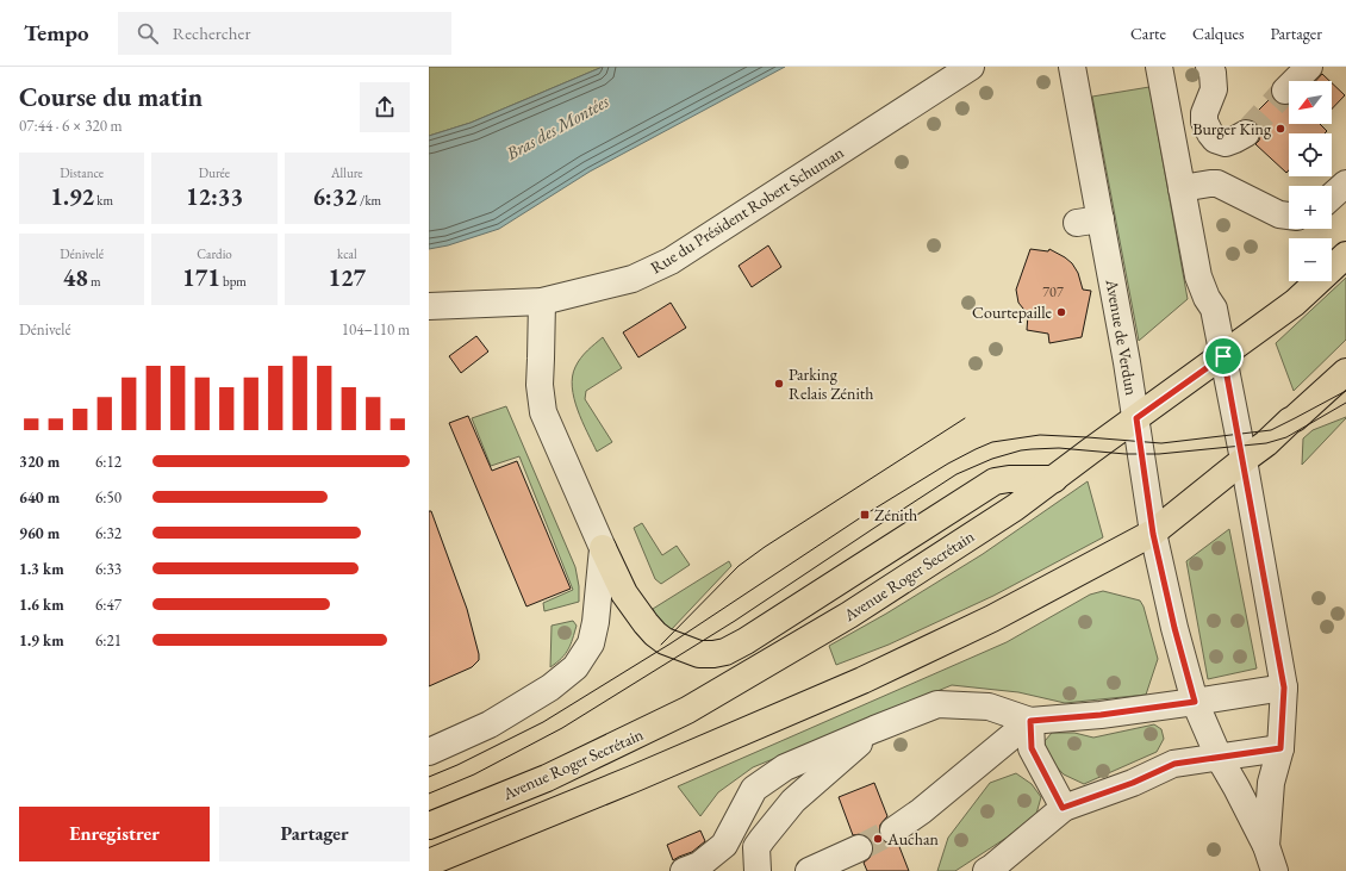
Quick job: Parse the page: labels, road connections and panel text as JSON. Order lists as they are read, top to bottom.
{
  "streets": {
    "main road": ["Avenue Roger Secrétain"],
    "street": ["Rue du Président Robert Schuman", "Avenue de Verdun"]
  },
  "crossings": [
    ["Avenue de Verdun", "Avenue Roger Secrétain"]
  ],
  "water": ["Bras des Montées"],
  "places": {
    "other": [
      "Burger King",
      "Courtepaille",
      "Parking Relais Zénith",
      "Auchan"
    ],
    "transit": ["Zénith"]
  },
  "house_numbers": ["707"],
  "north": "bottom left",
  "page": {
    "header": "Tempo",
    "search": "Rechercher",
    "nav": ["Carte", "Calques", "Partager"],
    "heading": ["Course du matin", "07:44 · 6 × 320 m"],
    "map_buttons": ["+", "−"],
    "stats": [
      ["Distance", "1.92 km"],
      ["Durée", "12:33"],
      ["Allure", "6:32 /km"],
      ["Dénivelé", "48 m"],
      ["Cardio", "171 bpm"],
      ["kcal", "127"]
    ],
    "chart": ["Dénivelé", "104–110 m"],
    "list": [
      {
        "name": "320 m",
        "note": "6:12"
      },
      {
        "name": "640 m",
        "note": "6:50"
      },
      {
        "name": "960 m",
        "note": "6:32"
      },
      {
        "name": "1.3 km",
        "note": "6:33"
      },
      {
        "name": "1.6 km",
        "note": "6:47"
      },
      {
        "name": "1.9 km",
        "note": "6:21"
      }
    ],
    "buttons": ["Enregistrer", "Partager"]
  }
}
